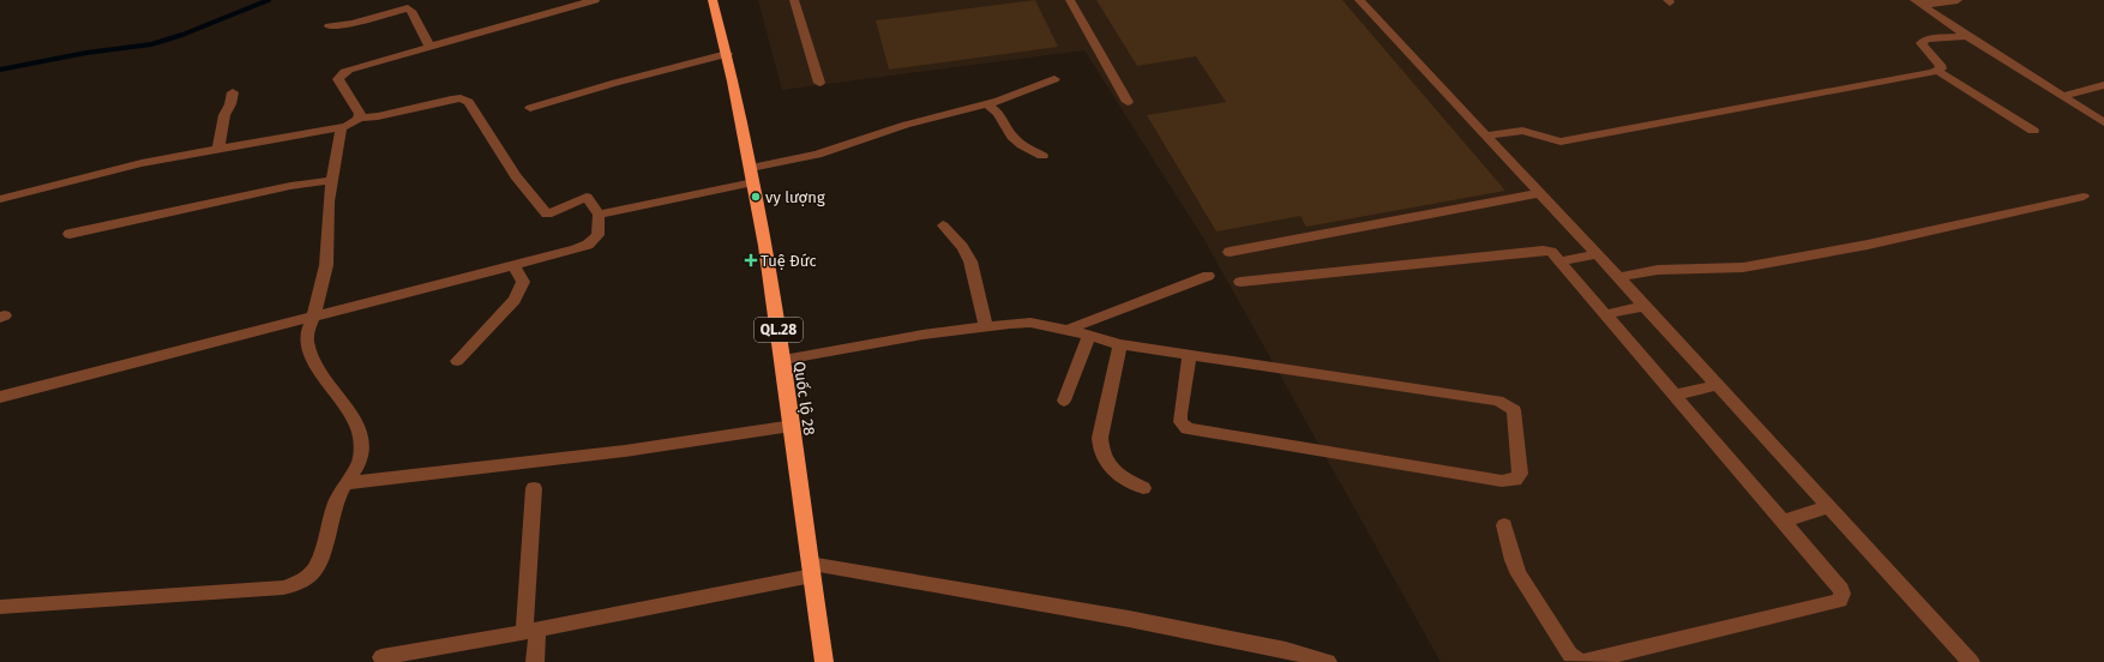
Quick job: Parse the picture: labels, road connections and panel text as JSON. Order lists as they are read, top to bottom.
{
  "streets": {
    "highway": ["QL.28", "Quốc lộ 28"]
  },
  "places": {
    "other": ["vy lượng"],
    "health": ["Tuệ Đức"]
  }
}
